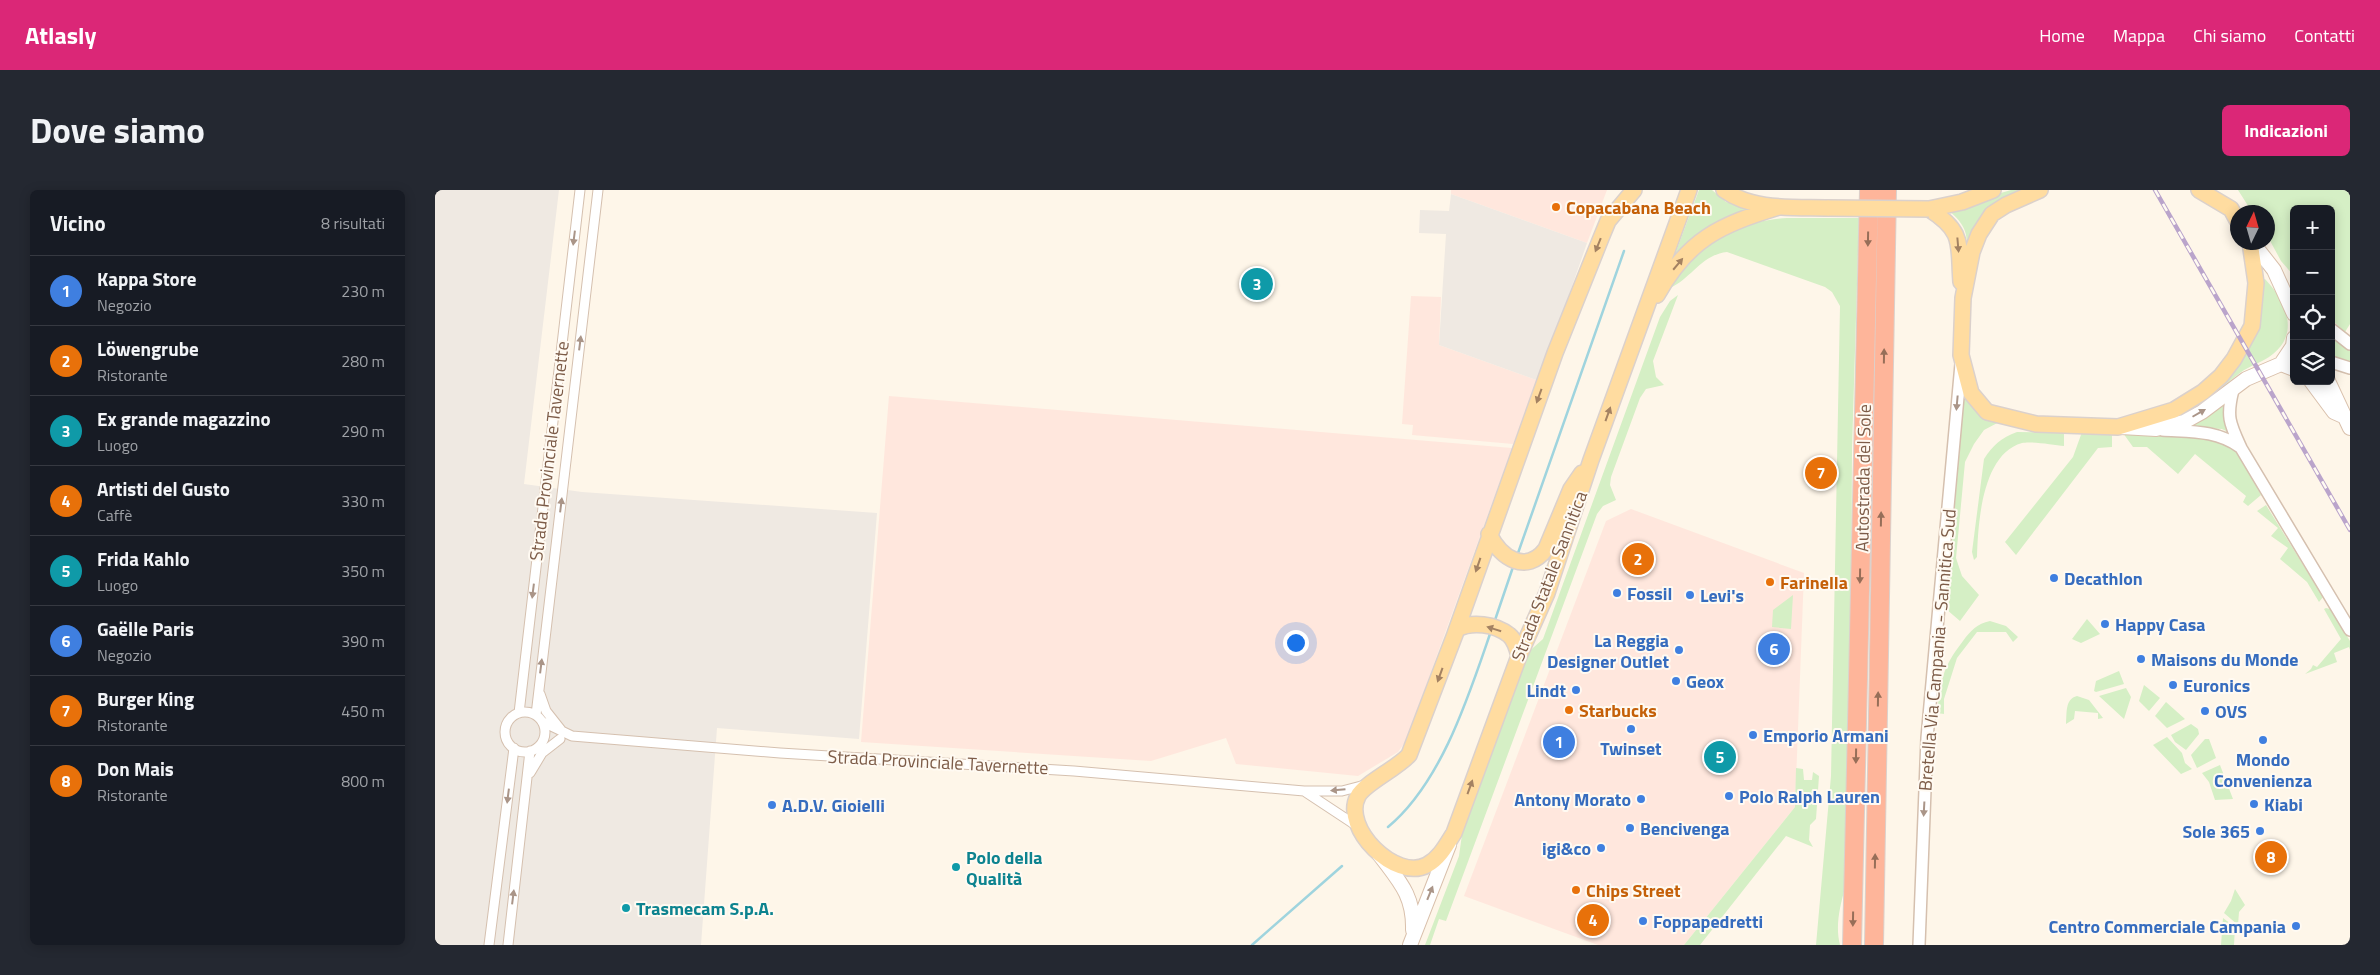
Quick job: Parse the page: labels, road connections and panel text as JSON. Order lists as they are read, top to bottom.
{
  "streets": {
    "highway": ["Autostrada del Sole"],
    "main road": ["Strada Statale Sannitica"],
    "street": ["Strada Provinciale Tavernette", "Bretella Via Campania - Sannitica Sud"]
  },
  "crossings": [
    ["Strada Provinciale Tavernette", "Strada Statale Sannitica"]
  ],
  "one_way": ["Bretella Via Campania - Sannitica Sud"],
  "places": [
    "Copacabana Beach",
    "Decathlon",
    "Farinella",
    "Fossil",
    "Levi's",
    "Happy Casa",
    "La Reggia Designer Outlet",
    "Maisons du Monde",
    "Geox",
    "Euronics",
    "Lindt",
    "Starbucks",
    "OVS",
    "Twinset",
    "Emporio Armani",
    "Mondo Convenienza",
    "Polo Ralph Lauren",
    "Antony Morato",
    "Kiabi",
    "A.D.V. Gioielli",
    "Bencivenga",
    "Sole 365",
    "igi&co",
    "Polo della Qualità",
    "Chips Street",
    "Trasmecam S.p.A.",
    "Foppapedretti",
    "Centro Commerciale Campania"
  ],
  "north": "top",
  "page": {
    "header": "Atlasly",
    "nav": [
      "Home",
      "Mappa",
      "Chi siamo",
      "Contatti"
    ],
    "title": "Dove siamo",
    "buttons": "Indicazioni",
    "heading": ["Vicino", "8 risultati"],
    "map_buttons": ["+", "−"],
    "list": [
      {
        "mark": "1",
        "name": "Kappa Store",
        "note": "Negozio",
        "value": "230 m"
      },
      {
        "mark": "2",
        "name": "Löwengrube",
        "note": "Ristorante",
        "value": "280 m"
      },
      {
        "mark": "3",
        "name": "Ex grande magazzino",
        "note": "Luogo",
        "value": "290 m"
      },
      {
        "mark": "4",
        "name": "Artisti del Gusto",
        "note": "Caffè",
        "value": "330 m"
      },
      {
        "mark": "5",
        "name": "Frida Kahlo",
        "note": "Luogo",
        "value": "350 m"
      },
      {
        "mark": "6",
        "name": "Gaëlle Paris",
        "note": "Negozio",
        "value": "390 m"
      },
      {
        "mark": "7",
        "name": "Burger King",
        "note": "Ristorante",
        "value": "450 m"
      },
      {
        "mark": "8",
        "name": "Don Mais",
        "note": "Ristorante",
        "value": "800 m"
      }
    ],
    "pins": [
      "3",
      "7",
      "2",
      "6",
      "1",
      "5",
      "8",
      "4"
    ]
  }
}
